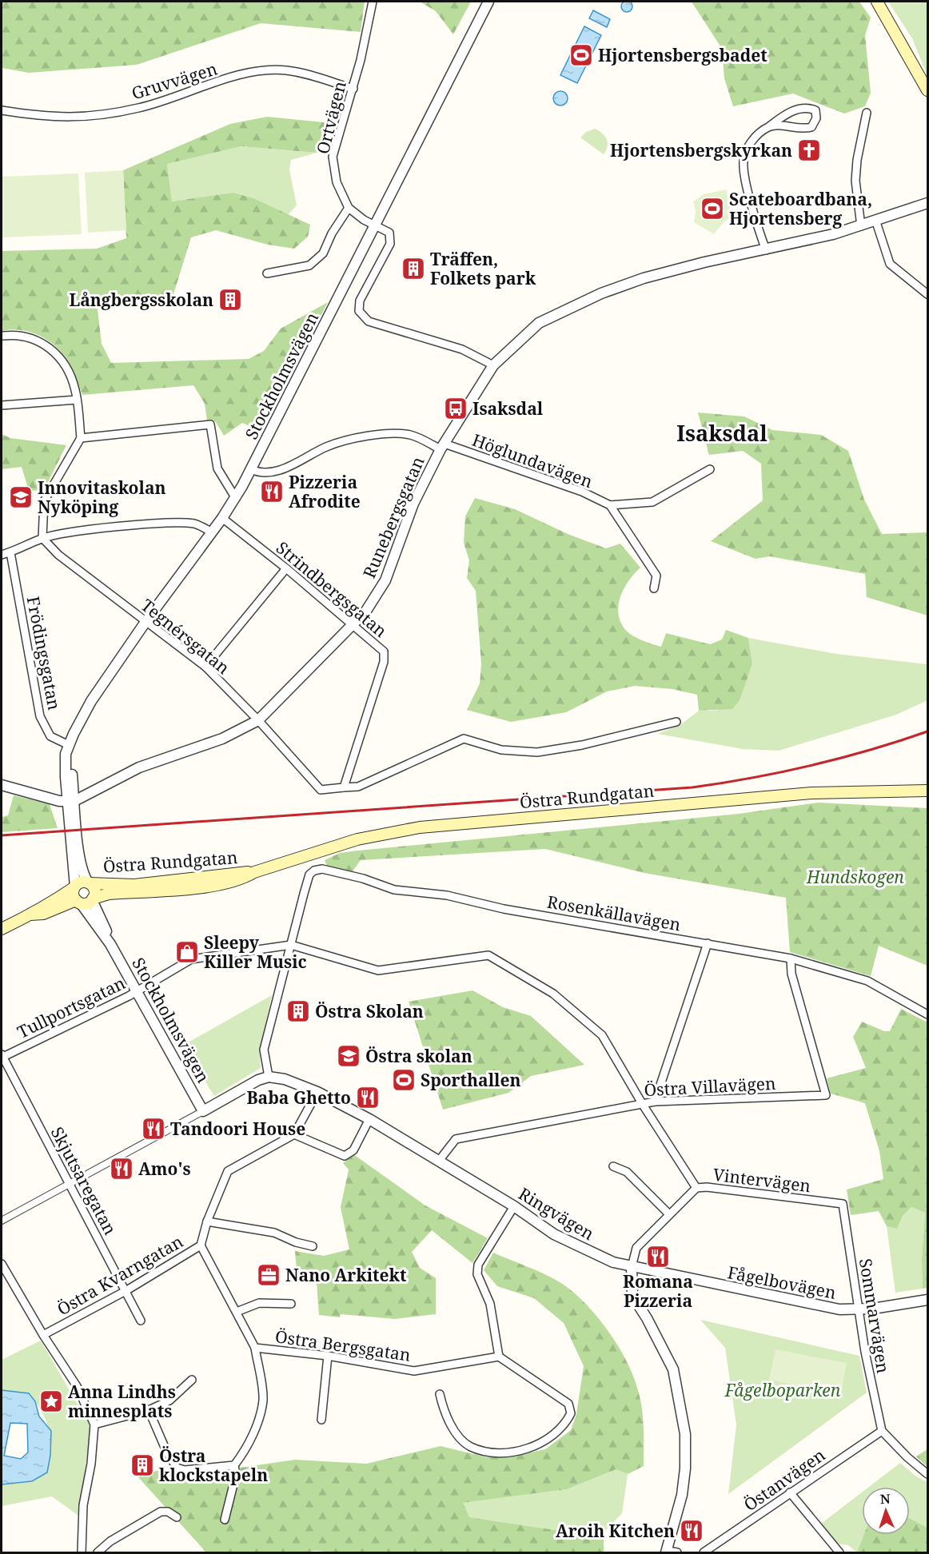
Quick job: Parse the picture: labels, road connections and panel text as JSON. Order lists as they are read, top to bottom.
{
  "streets": {
    "main road": ["Östra Rundgatan"],
    "street": [
      "Gruvvägen",
      "Ortvägen",
      "Stockholmsvägen",
      "Höglundavägen",
      "Runebergsgatan",
      "Strindbergsgatan",
      "Tegnérsgatan",
      "Frödingsgatan",
      "Rosenkällavägen",
      "Tullportsgatan",
      "Östra Villavägen",
      "Vintervägen",
      "Skjutsaregatan",
      "Ringvägen",
      "Östra Kvarngatan",
      "Fågelbovägen",
      "Sommarvägen",
      "Östra Bergsgatan",
      "Östanvägen"
    ]
  },
  "crossings": [
    ["Gruvvägen", "Ortvägen"],
    ["Ortvägen", "Stockholmsvägen"],
    ["Ortvägen", "Runebergsgatan"],
    ["Stockholmsvägen", "Höglundavägen"],
    ["Stockholmsvägen", "Strindbergsgatan"],
    ["Stockholmsvägen", "Tegnérsgatan"],
    ["Stockholmsvägen", "Frödingsgatan"],
    ["Stockholmsvägen", "Östra Rundgatan"],
    ["Stockholmsvägen", "Tullportsgatan"],
    ["Höglundavägen", "Runebergsgatan"],
    ["Runebergsgatan", "Strindbergsgatan"],
    ["Runebergsgatan", "Tegnérsgatan"],
    ["Strindbergsgatan", "Tegnérsgatan"],
    ["Rosenkällavägen", "Tullportsgatan"],
    ["Rosenkällavägen", "Östra Villavägen"],
    ["Tullportsgatan", "Skjutsaregatan"],
    ["Östra Villavägen", "Ringvägen"],
    ["Vintervägen", "Ringvägen"],
    ["Vintervägen", "Fågelbovägen"],
    ["Vintervägen", "Sommarvägen"],
    ["Skjutsaregatan", "Östra Kvarngatan"],
    ["Ringvägen", "Fågelbovägen"],
    ["Östra Kvarngatan", "Östra Bergsgatan"],
    ["Fågelbovägen", "Sommarvägen"],
    ["Sommarvägen", "Östanvägen"]
  ],
  "districts": ["Isaksdal"],
  "parks": ["Hundskogen", "Fågelboparken"],
  "places": {
    "sports": ["Hjortensbergsbadet", "Scateboardbana, Hjortensberg", "Sporthallen"],
    "church": ["Hjortensbergskyrkan"],
    "building": [
      "Träffen, Folkets park",
      "Långbergsskolan",
      "Östra Skolan",
      "Östra klockstapeln"
    ],
    "bus stop": ["Isaksdal"],
    "restaurant": [
      "Pizzeria Afrodite",
      "Baba Ghetto",
      "Tandoori House",
      "Amo's",
      "Romana Pizzeria",
      "Aroih Kitchen"
    ],
    "school or university": ["Innovitaskolan Nyköping", "Östra skolan"],
    "shop": ["Sleepy Killer Music"],
    "office": ["Nano Arkitekt"],
    "place": ["Anna Lindhs minnesplats"]
  },
  "north": "top"
}
